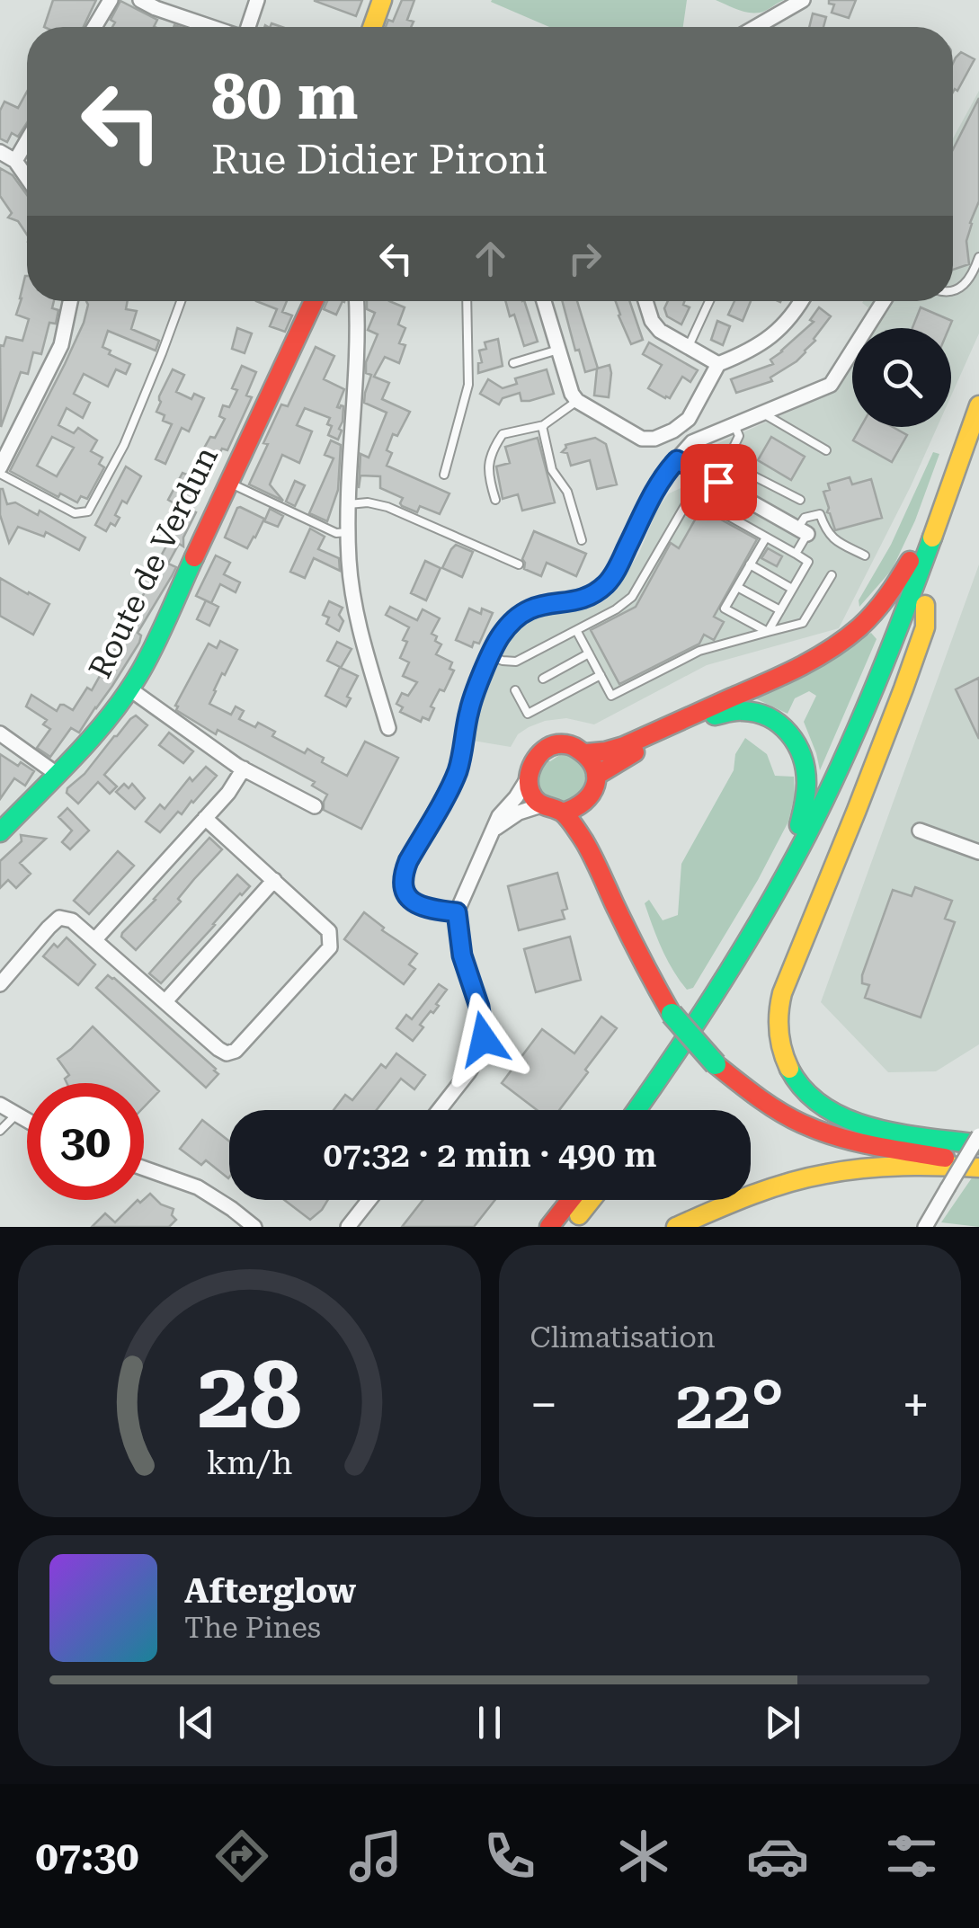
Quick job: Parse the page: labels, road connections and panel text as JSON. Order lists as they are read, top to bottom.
{
  "streets": {
    "main road": ["Route de Verdun"]
  },
  "page": {
    "turn": ["80 m", "Rue Didier Pironi"],
    "limit": "30",
    "trip": "07:32 · 2 min · 490 m",
    "tile": "Climatisation",
    "heat": ["−", "22°", "+"],
    "song": ["Afterglow", "The Pines"],
    "tabs": "07:30",
    "gauge": ["28", "km/h"]
  }
}
